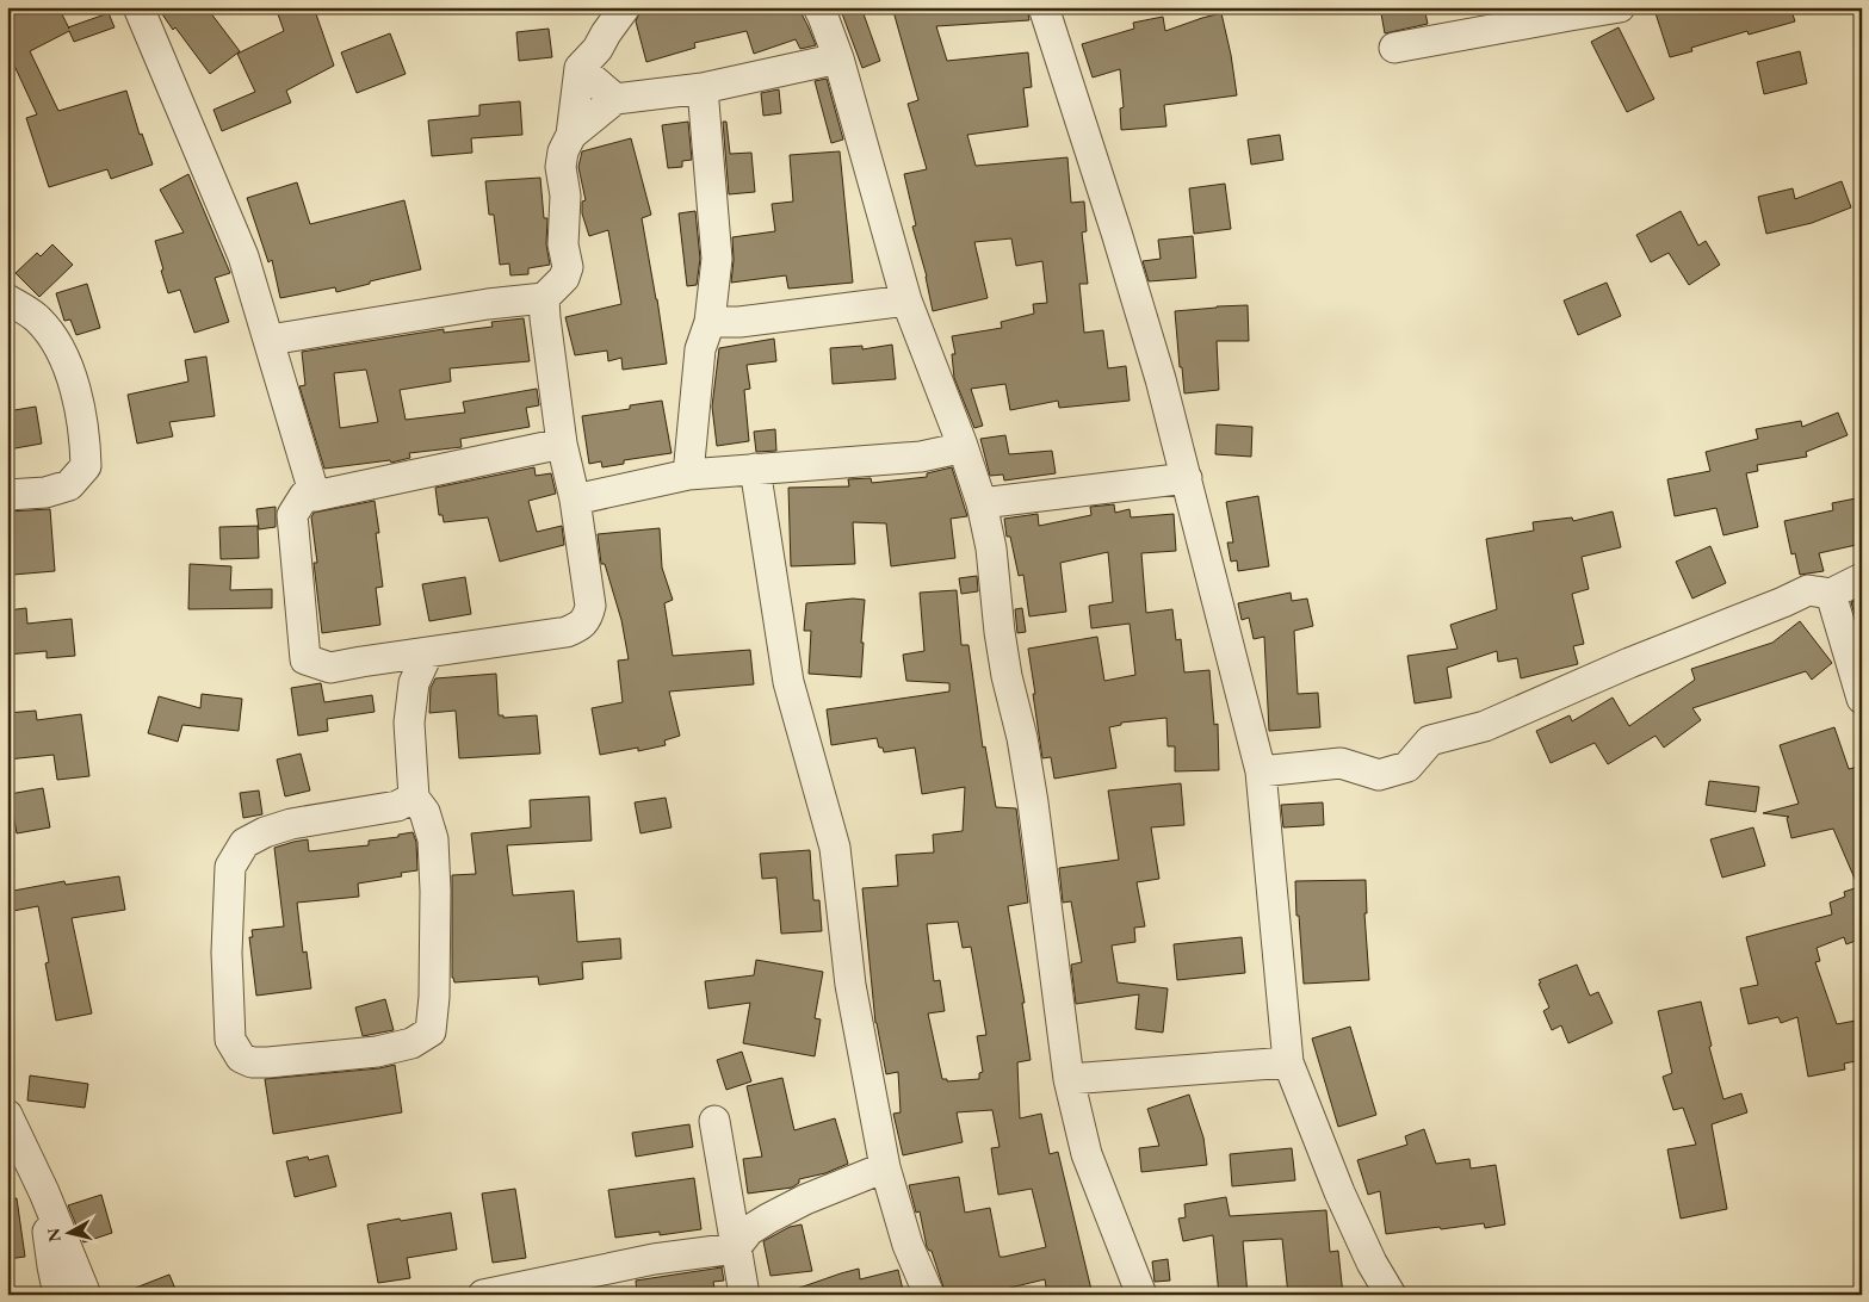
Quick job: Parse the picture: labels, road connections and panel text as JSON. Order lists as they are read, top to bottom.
{
  "north": "left"
}
